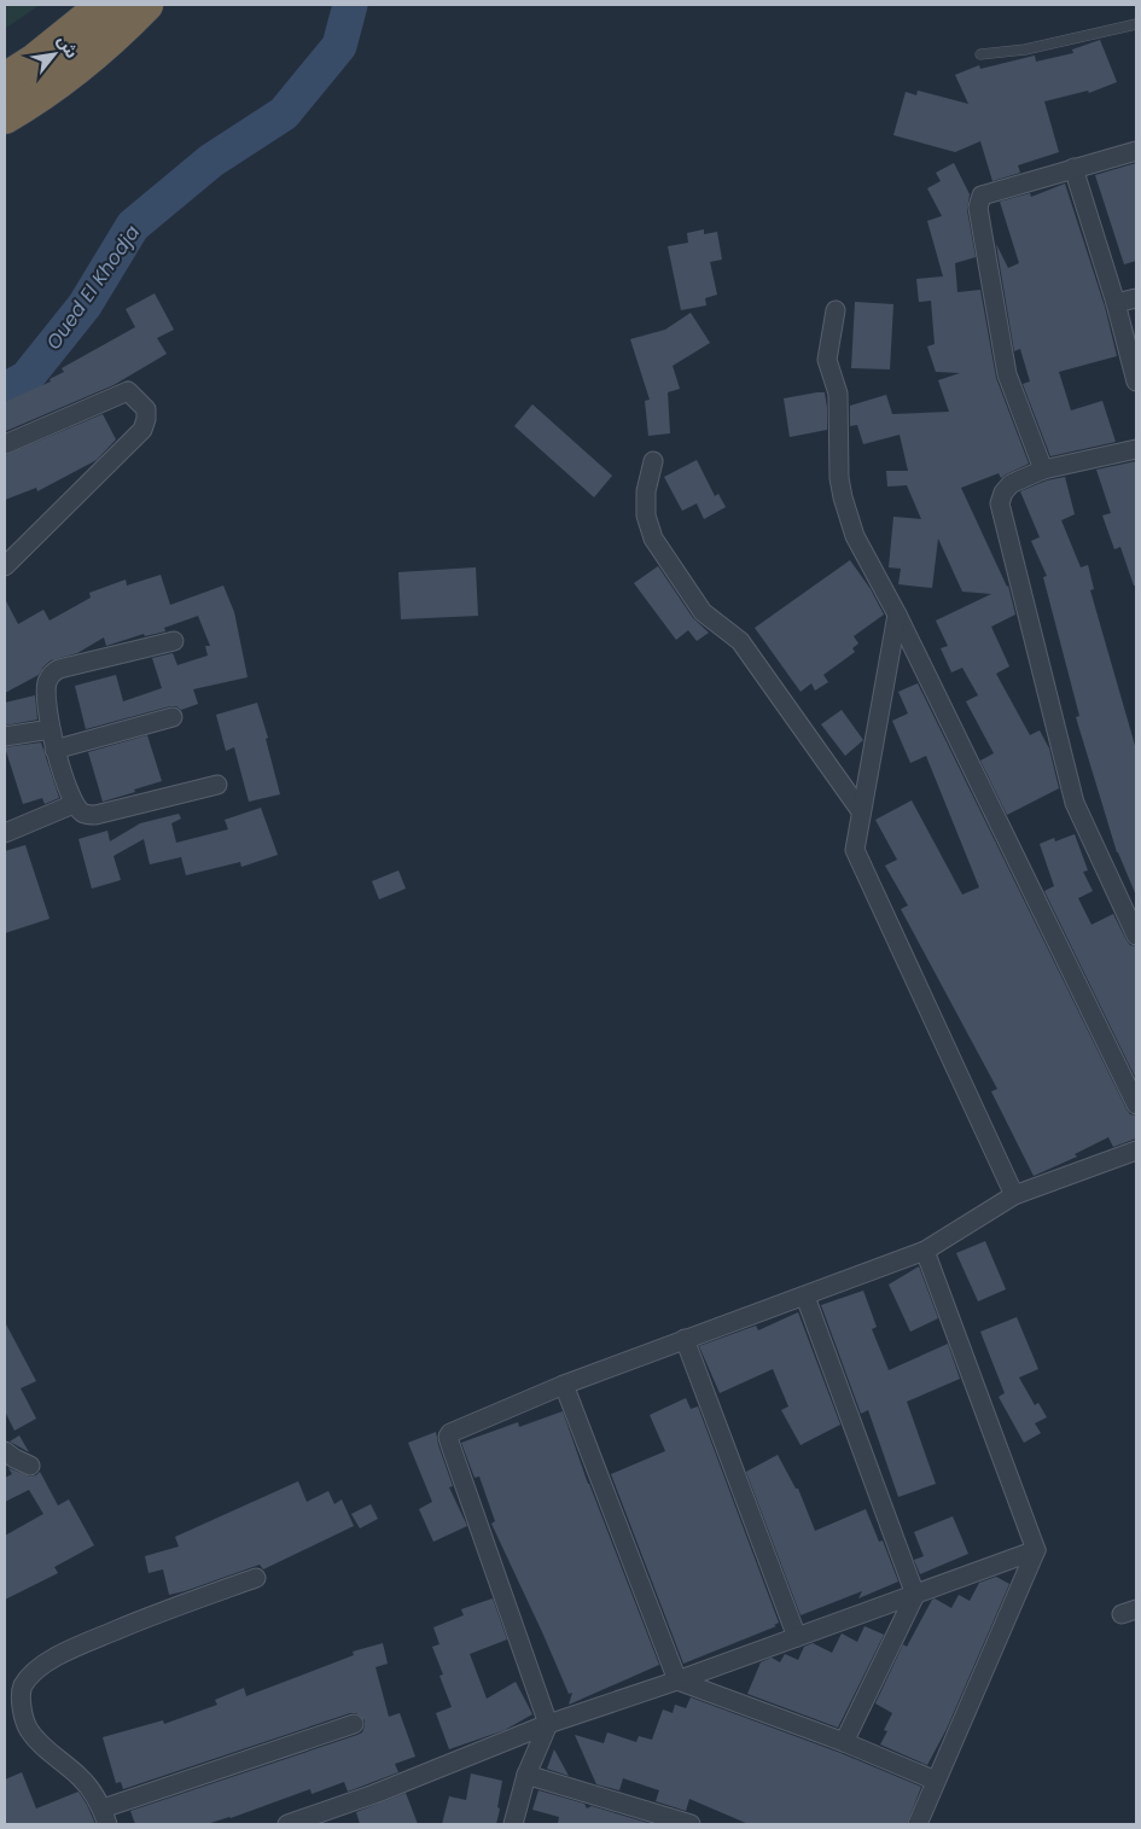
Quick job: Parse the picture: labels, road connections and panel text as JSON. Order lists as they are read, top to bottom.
{
  "water": ["Oued El Khodja"],
  "north": "top right"
}
